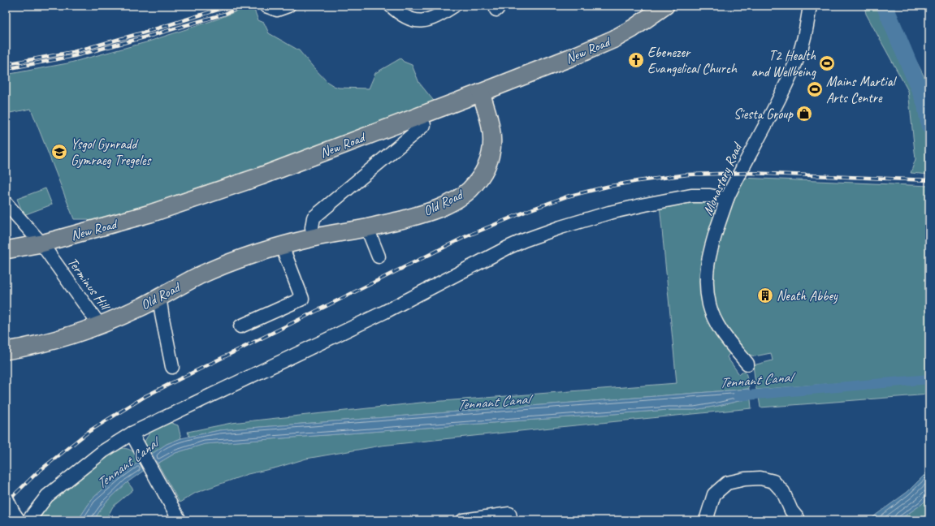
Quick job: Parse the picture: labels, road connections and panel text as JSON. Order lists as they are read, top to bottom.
{
  "streets": {
    "main road": ["New Road", "Old Road"],
    "street": ["Monastery Road", "Terminus Hill"]
  },
  "crossings": [
    ["New Road", "Old Road"],
    ["New Road", "Terminus Hill"],
    ["Old Road", "Terminus Hill"]
  ],
  "water": ["Tennant Canal"],
  "places": {
    "church": ["Ebenezer Evangelical Church"],
    "sports": ["T2 Health and Wellbeing", "Mains Martial Arts Centre"],
    "shop": ["Siesta Group"],
    "school or university": ["Ysgol Gynradd Gymraeg Tregeles"],
    "building": ["Neath Abbey"]
  }
}
